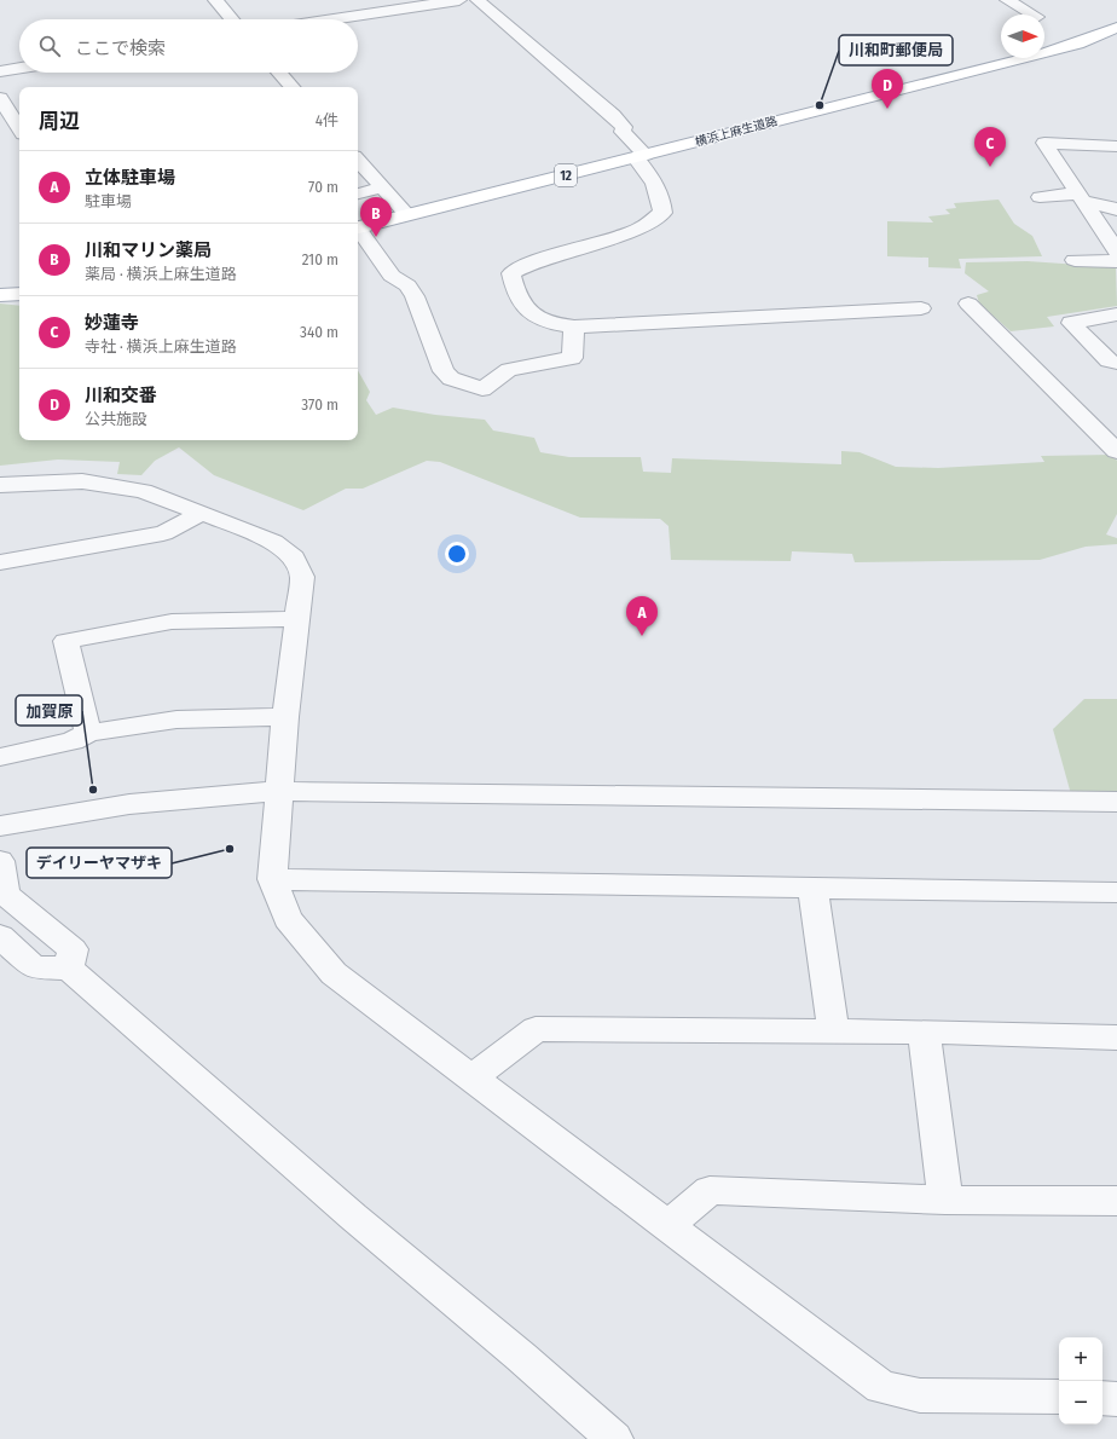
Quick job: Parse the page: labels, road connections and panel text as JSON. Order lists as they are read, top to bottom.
{
  "streets": {
    "main road": ["横浜上麻生道路", "12"]
  },
  "places": ["川和町郵便局", "加賀原", "デイリーヤマザキ"],
  "north": "right",
  "page": {
    "search": "ここで検索",
    "pins": [
      "D",
      "C",
      "B",
      "A"
    ],
    "heading": ["周辺", "4件"],
    "list": [
      {
        "mark": "A",
        "name": "立体駐車場",
        "note": "駐車場",
        "value": "70 m"
      },
      {
        "mark": "B",
        "name": "川和マリン薬局",
        "note": "薬局 · 横浜上麻生道路",
        "value": "210 m"
      },
      {
        "mark": "C",
        "name": "妙蓮寺",
        "note": "寺社 · 横浜上麻生道路",
        "value": "340 m"
      },
      {
        "mark": "D",
        "name": "川和交番",
        "note": "公共施設",
        "value": "370 m"
      }
    ],
    "map_buttons": ["+", "−"]
  }
}
